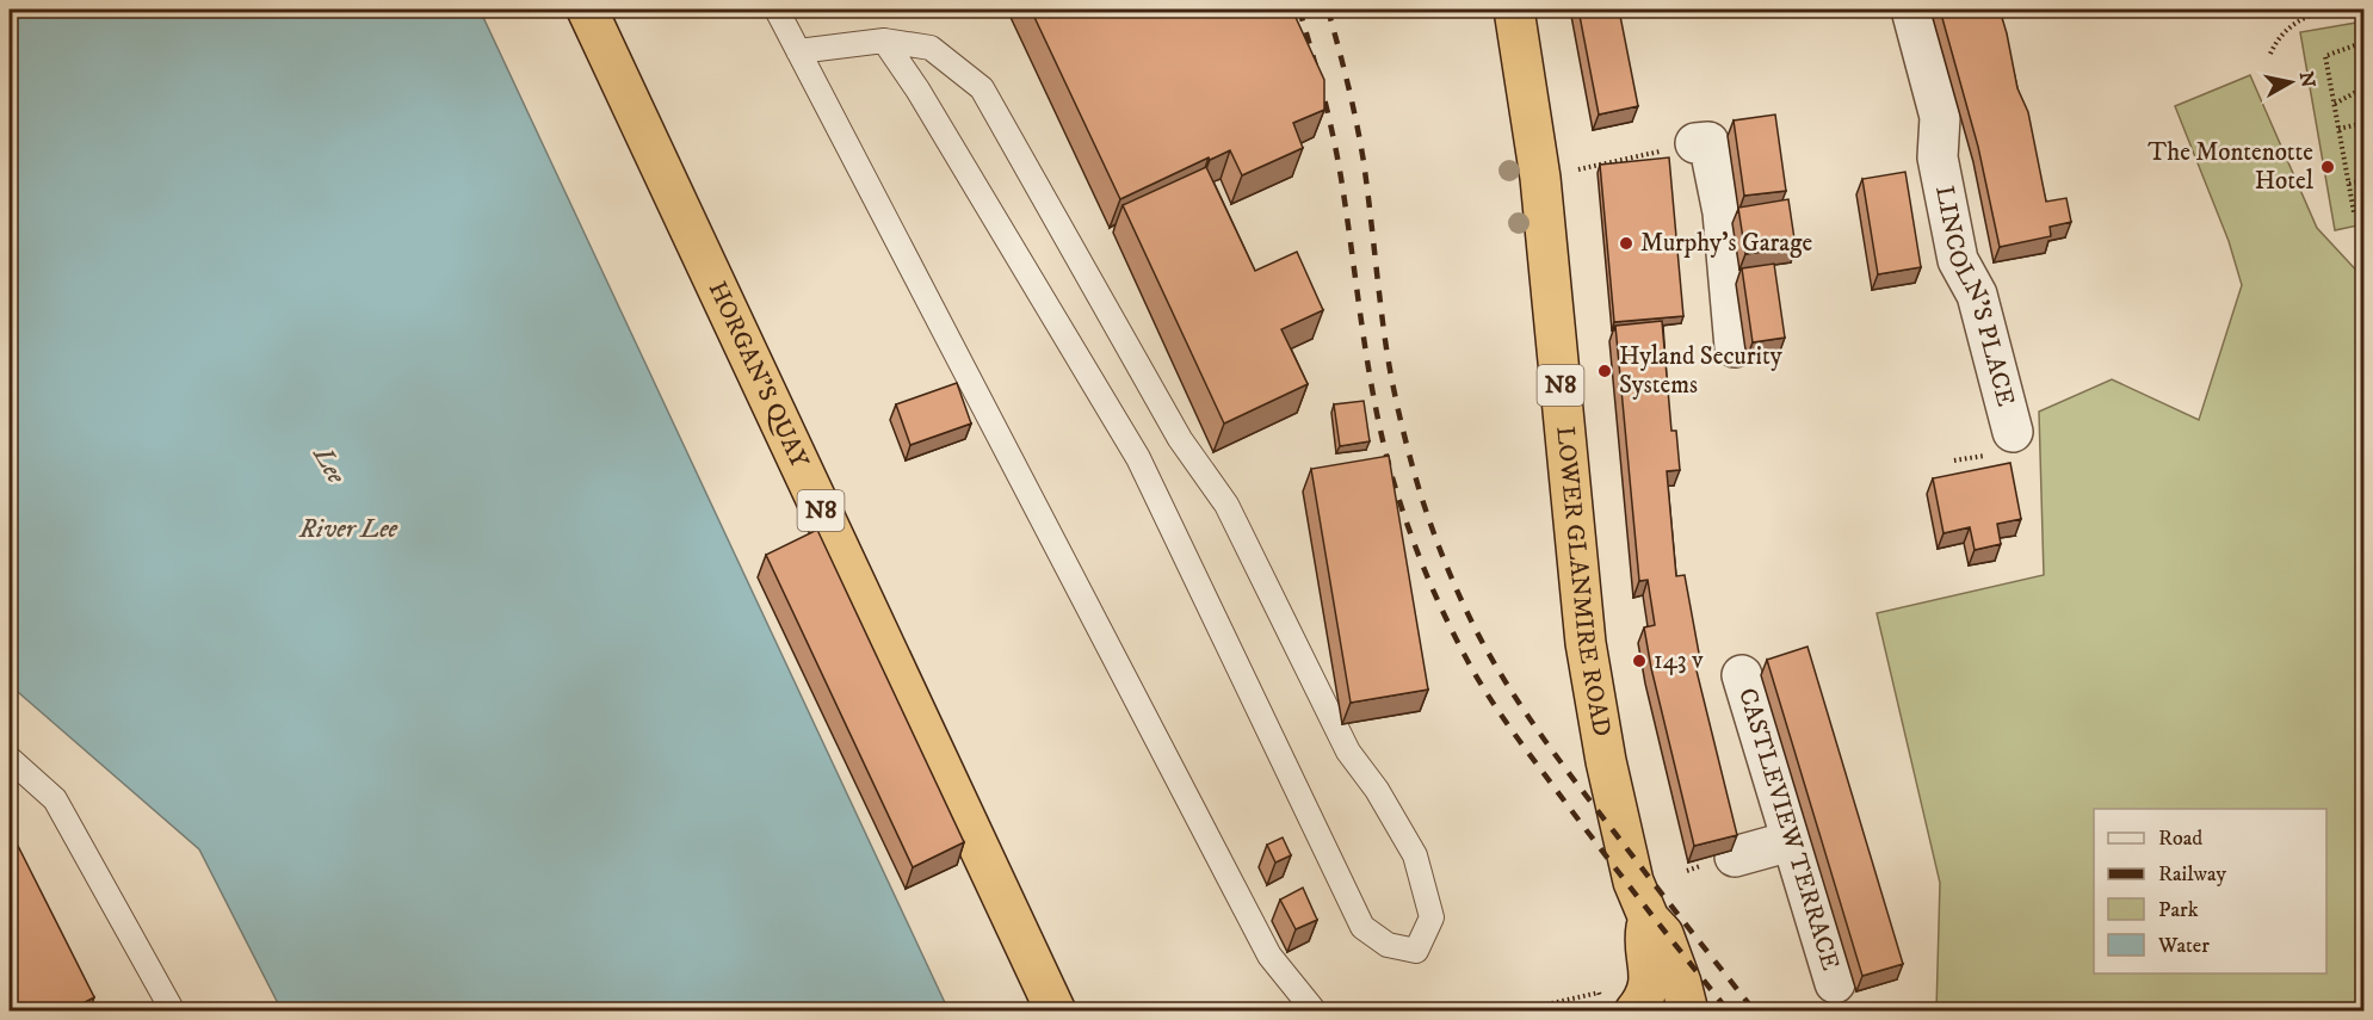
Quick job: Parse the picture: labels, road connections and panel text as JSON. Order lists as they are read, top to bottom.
{
  "streets": {
    "highway": ["HORGAN'S QUAY", "N8", "LOWER GLANMIRE ROAD"],
    "street": ["LINCOLN'S PLACE", "CASTLEVIEW TERRACE"]
  },
  "crossings": [
    ["N8", "LOWER GLANMIRE ROAD"]
  ],
  "water": ["Lee", "River Lee"],
  "places": [
    "The Montenotte Hotel",
    "Murphy's Garage",
    "Hyland Security Systems",
    "143 v"
  ],
  "legend": [
    "Road",
    "Railway",
    "Park",
    "Water"
  ],
  "north": "right"
}
